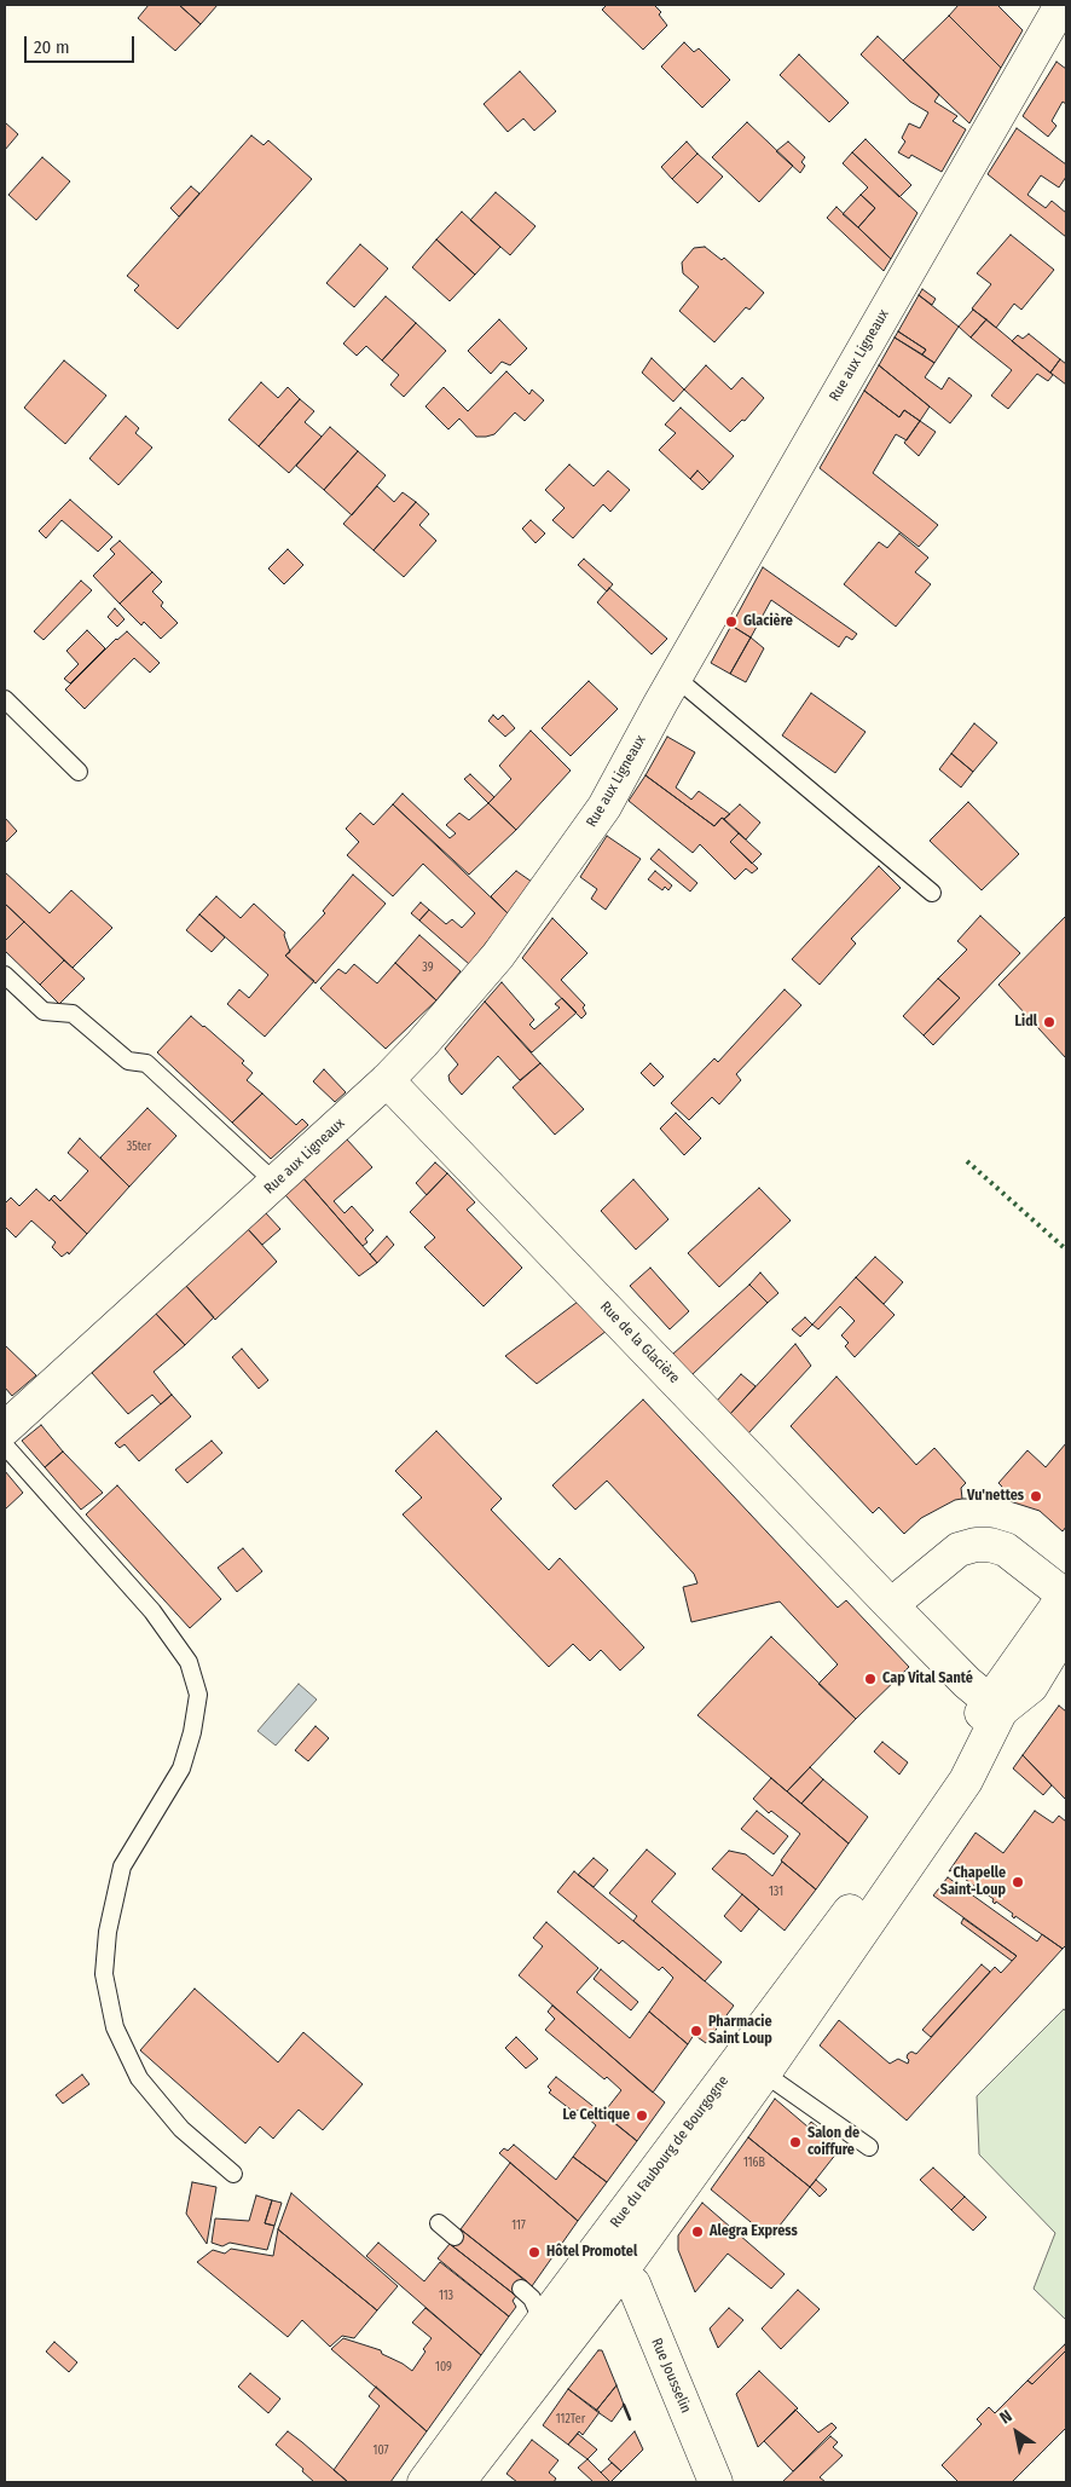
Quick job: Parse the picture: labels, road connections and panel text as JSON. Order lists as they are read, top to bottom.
{
  "streets": {
    "street": [
      "Rue aux Ligneaux",
      "Rue de la Glacière",
      "Rue du Faubourg de Bourgogne",
      "Rue Jousselin"
    ]
  },
  "crossings": [
    ["Rue aux Ligneaux", "Rue de la Glacière"],
    ["Rue de la Glacière", "Rue du Faubourg de Bourgogne"],
    ["Rue du Faubourg de Bourgogne", "Rue Jousselin"]
  ],
  "places": [
    "Glacière",
    "Lidl",
    "Vu'nettes",
    "Cap Vital Santé",
    "Chapelle Saint-Loup",
    "Pharmacie Saint Loup",
    "Le Celtique",
    "Salon de coiffure",
    "Alegra Express",
    "Hôtel Promotel"
  ],
  "house_numbers": [
    "39",
    "35ter",
    "131",
    "116B",
    "117",
    "113",
    "109",
    "112Ter",
    "107"
  ],
  "scale_bar": "20 m",
  "north": "top left"
}
